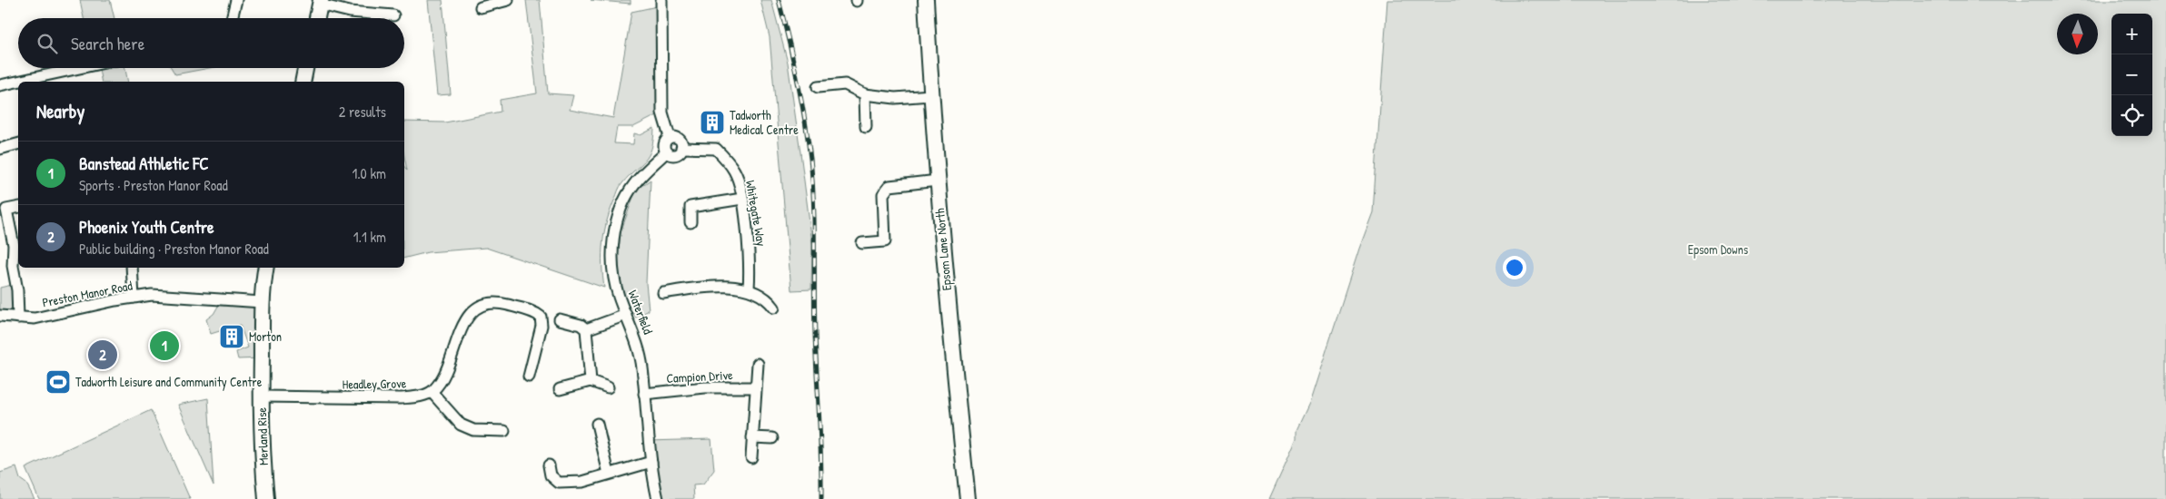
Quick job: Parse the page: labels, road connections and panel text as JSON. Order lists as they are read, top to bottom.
{
  "streets": {
    "main road": ["Epsom Lane North", "Merland Rise"],
    "street": [
      "Whitegate Way",
      "Preston Manor Road",
      "Waterfield",
      "Campion Drive",
      "Headley Grove"
    ]
  },
  "crossings": [
    ["Whitegate Way", "Waterfield"],
    ["Preston Manor Road", "Merland Rise"],
    ["Waterfield", "Campion Drive"],
    ["Headley Grove", "Merland Rise"]
  ],
  "parks": ["Epsom Downs"],
  "places": {
    "building": ["Tadworth Medical Centre", "Morton"],
    "sports": ["Tadworth Leisure and Community Centre"]
  },
  "north": "bottom",
  "page": {
    "map_buttons": ["+", "−"],
    "search": "Search here",
    "heading": ["Nearby", "2 results"],
    "list": [
      {
        "mark": "1",
        "name": "Banstead Athletic FC",
        "note": "Sports · Preston Manor Road",
        "value": "1.0 km"
      },
      {
        "mark": "2",
        "name": "Phoenix Youth Centre",
        "note": "Public building · Preston Manor Road",
        "value": "1.1 km"
      }
    ],
    "pins": ["1", "2"]
  }
}
